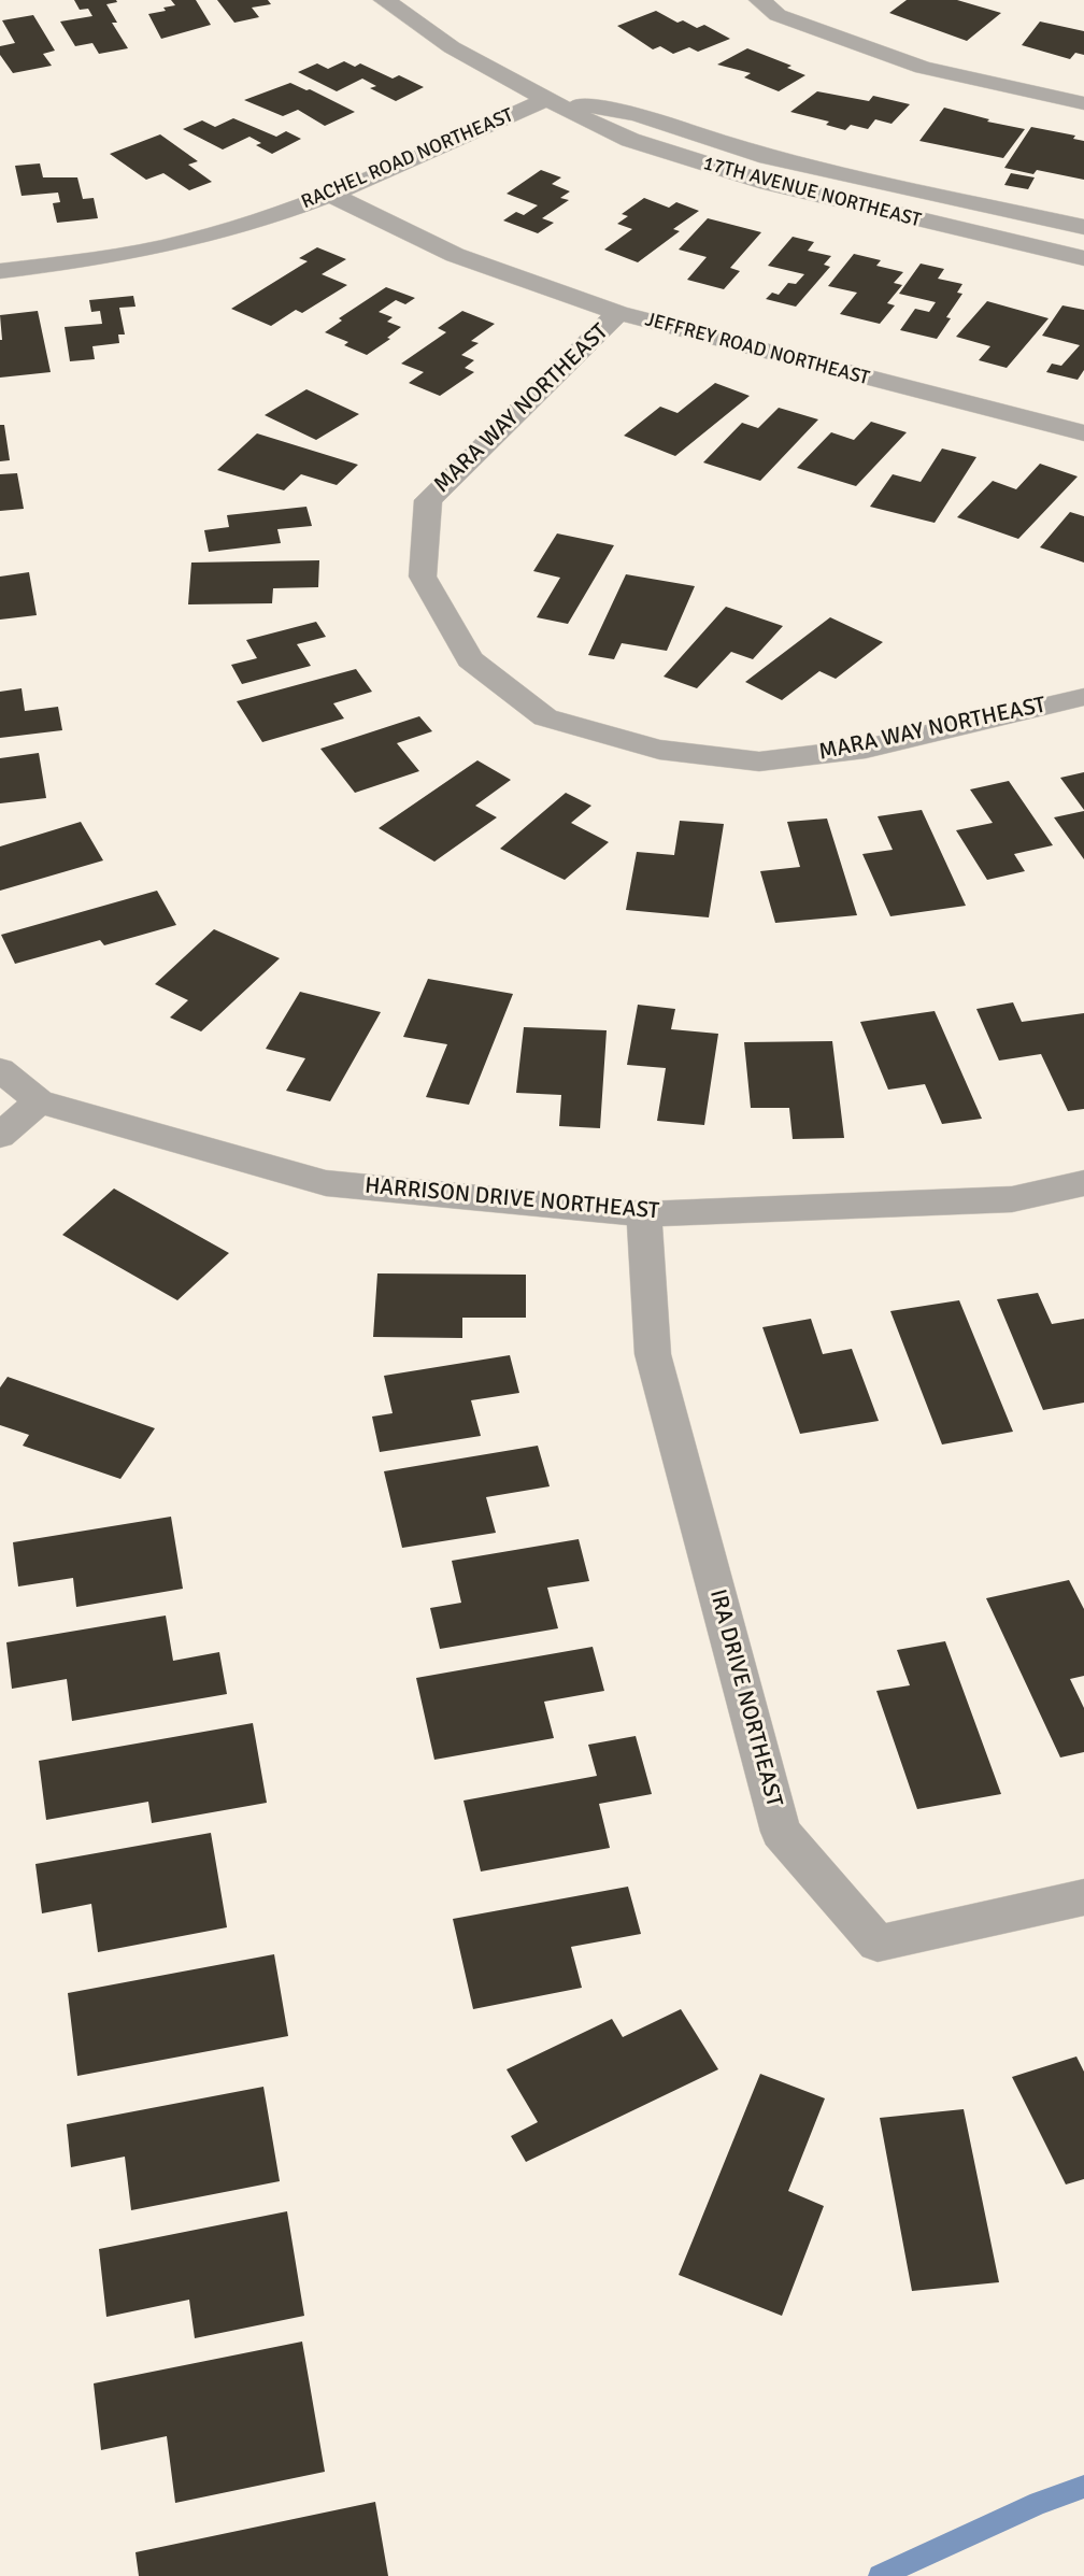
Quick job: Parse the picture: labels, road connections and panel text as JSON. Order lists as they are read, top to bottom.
{
  "streets": {
    "street": [
      "RACHEL ROAD NORTHEAST",
      "17TH AVENUE NORTHEAST",
      "JEFFREY ROAD NORTHEAST",
      "MARA WAY NORTHEAST",
      "HARRISON DRIVE NORTHEAST",
      "IRA DRIVE NORTHEAST"
    ]
  },
  "crossings": [
    ["RACHEL ROAD NORTHEAST", "17TH AVENUE NORTHEAST"],
    ["RACHEL ROAD NORTHEAST", "JEFFREY ROAD NORTHEAST"],
    ["JEFFREY ROAD NORTHEAST", "MARA WAY NORTHEAST"],
    ["HARRISON DRIVE NORTHEAST", "IRA DRIVE NORTHEAST"]
  ]
}
